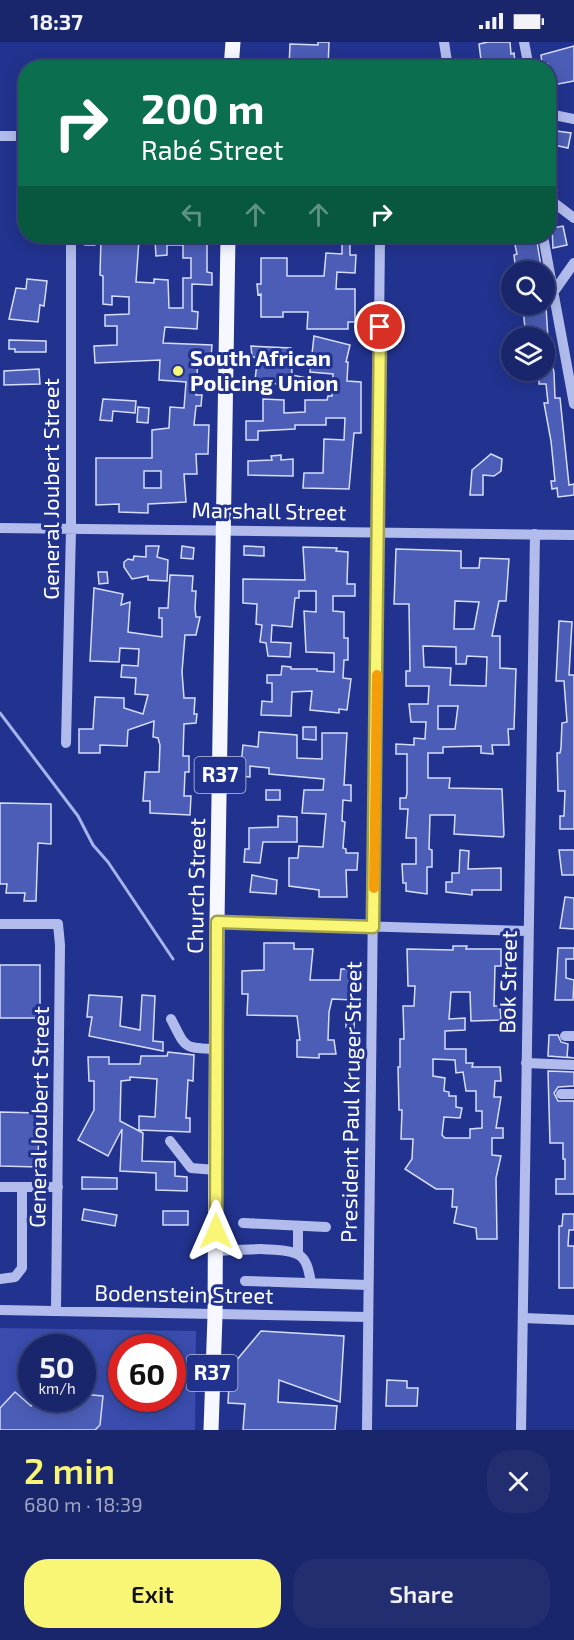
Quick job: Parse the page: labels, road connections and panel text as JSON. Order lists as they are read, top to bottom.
{
  "streets": {
    "main road": ["R37", "Church Street"],
    "street": [
      "General Joubert Street",
      "Marshall Street",
      "Bok Street",
      "President Paul Kruger Street",
      "Bodenstein Street"
    ]
  },
  "crossings": [
    ["General Joubert Street", "Marshall Street"],
    ["General Joubert Street", "Bodenstein Street"],
    ["Marshall Street", "Church Street"],
    ["Marshall Street", "Bok Street"],
    ["Marshall Street", "President Paul Kruger Street"],
    ["Church Street", "Bodenstein Street"],
    ["President Paul Kruger Street", "Bodenstein Street"]
  ],
  "places": ["South African Policing Union"],
  "page": {
    "status": "18:37",
    "turn": ["200 m", "Rabé Street"],
    "speed": "50 km/h",
    "limit": "60",
    "heading": ["2 min", "680 m · 18:39"],
    "buttons": ["Exit", "Share"]
  }
}
